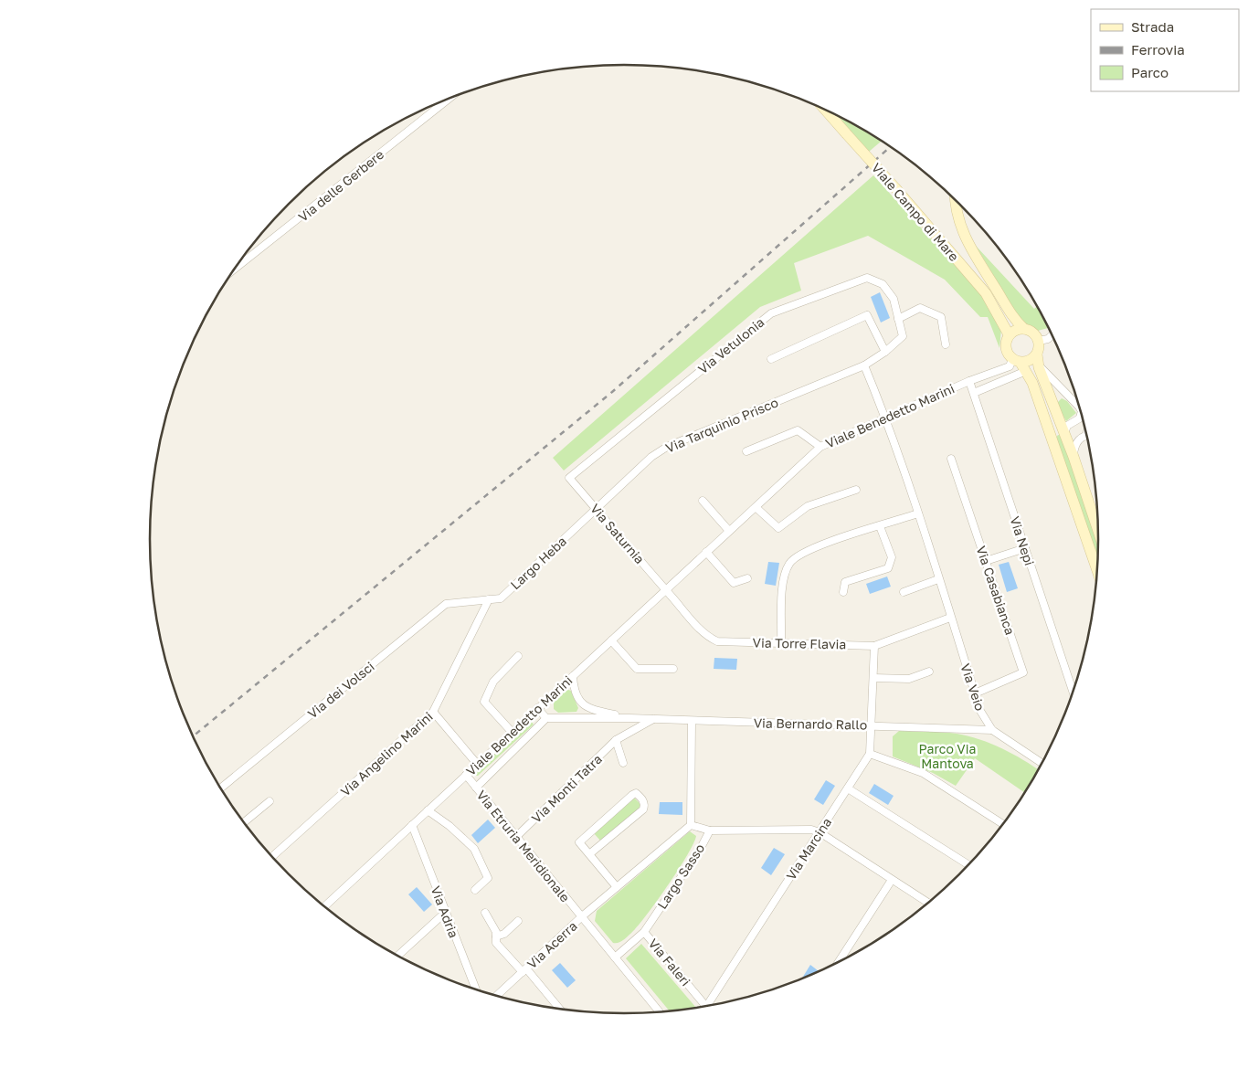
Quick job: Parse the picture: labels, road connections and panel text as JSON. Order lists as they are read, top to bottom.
{
  "streets": {
    "street": [
      "Via delle Gerbere",
      "Viale Campo di Mare",
      "Via Vetulonia",
      "Viale Benedetto Marini",
      "Via Tarquinio Prisco",
      "Via Saturnia",
      "Via Nepi",
      "Largo Heba",
      "Via Casabianca",
      "Via Torre Flavia",
      "Via Veio",
      "Via dei Volsci",
      "Via Bernardo Rallo",
      "Via Angelino Marini",
      "Via Monti Tatra",
      "Via Etruria Meridionale",
      "Via Marcina",
      "Largo Sasso",
      "Via Adria",
      "Via Acerra",
      "Via Faleri"
    ]
  },
  "crossings": [
    ["Viale Campo di Mare", "Viale Benedetto Marini"],
    ["Via Vetulonia", "Via Tarquinio Prisco"],
    ["Via Vetulonia", "Via Saturnia"],
    ["Via Vetulonia", "Via Veio"],
    ["Viale Benedetto Marini", "Via Saturnia"],
    ["Viale Benedetto Marini", "Via Nepi"],
    ["Viale Benedetto Marini", "Via Torre Flavia"],
    ["Viale Benedetto Marini", "Via Veio"],
    ["Viale Benedetto Marini", "Via Bernardo Rallo"],
    ["Viale Benedetto Marini", "Via Etruria Meridionale"],
    ["Viale Benedetto Marini", "Via Adria"],
    ["Via Tarquinio Prisco", "Via Saturnia"],
    ["Via Tarquinio Prisco", "Largo Heba"],
    ["Via Tarquinio Prisco", "Via Veio"],
    ["Via Saturnia", "Largo Heba"],
    ["Via Saturnia", "Via Torre Flavia"],
    ["Largo Heba", "Via dei Volsci"],
    ["Largo Heba", "Via Angelino Marini"],
    ["Via Casabianca", "Via Veio"],
    ["Via Torre Flavia", "Via Veio"],
    ["Via Torre Flavia", "Via Marcina"],
    ["Via Veio", "Via Bernardo Rallo"],
    ["Via Bernardo Rallo", "Via Monti Tatra"],
    ["Via Bernardo Rallo", "Via Marcina"],
    ["Via Monti Tatra", "Via Etruria Meridionale"],
    ["Via Etruria Meridionale", "Largo Sasso"],
    ["Via Etruria Meridionale", "Via Acerra"],
    ["Via Marcina", "Via Faleri"],
    ["Largo Sasso", "Via Acerra"],
    ["Largo Sasso", "Via Faleri"]
  ],
  "parks": ["Parco Via Mantova"],
  "legend": ["Strada", "Ferrovia", "Parco"]
}
